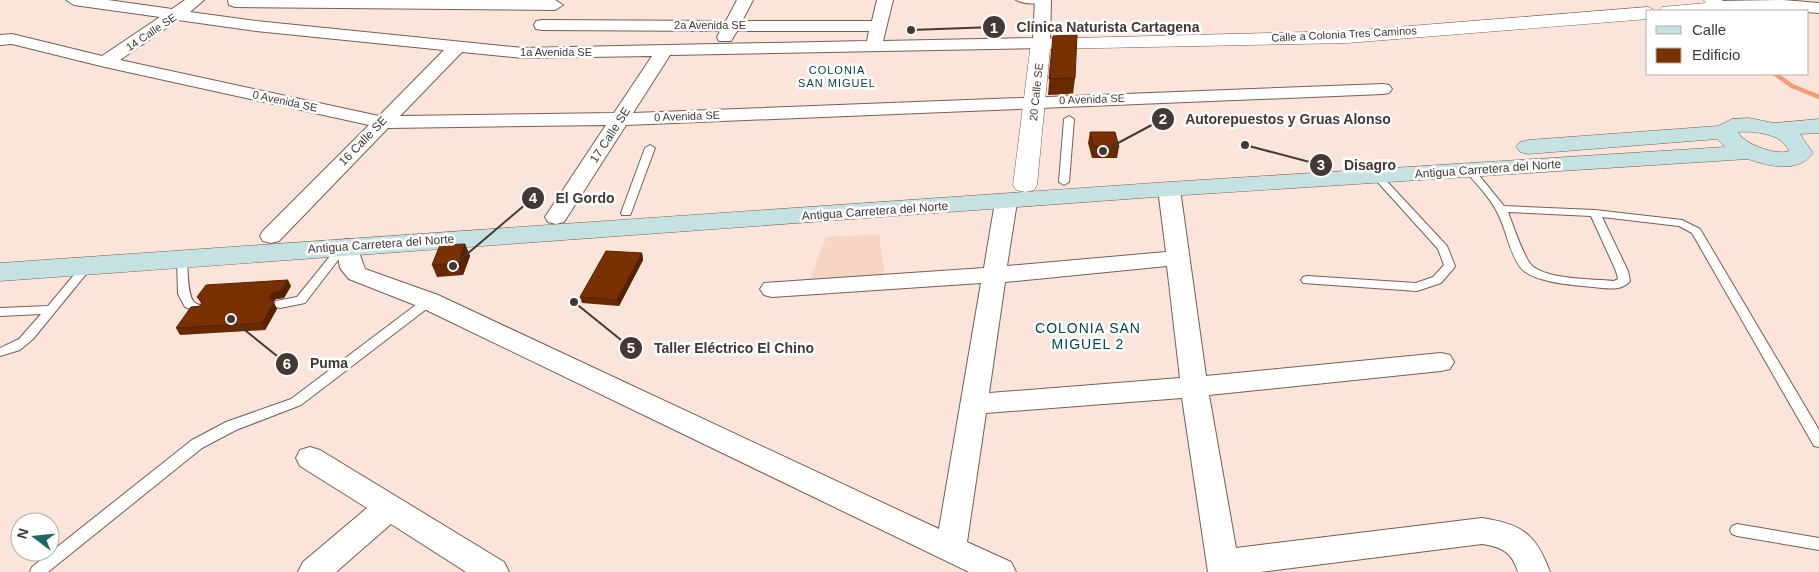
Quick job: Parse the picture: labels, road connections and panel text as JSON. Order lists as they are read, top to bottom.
{
  "streets": {
    "main road": ["Antigua Carretera del Norte"],
    "street": [
      "2a Avenida SE",
      "14 Calle SE",
      "Calle a Colonia Tres Caminos",
      "1a Avenida SE",
      "20 Calle SE",
      "0 Avenida SE",
      "17 Calle SE",
      "16 Calle SE"
    ]
  },
  "crossings": [
    ["14 Calle SE", "1a Avenida SE"],
    ["14 Calle SE", "0 Avenida SE"],
    ["Calle a Colonia Tres Caminos", "1a Avenida SE"],
    ["Calle a Colonia Tres Caminos", "20 Calle SE"],
    ["1a Avenida SE", "20 Calle SE"],
    ["1a Avenida SE", "17 Calle SE"],
    ["1a Avenida SE", "16 Calle SE"],
    ["20 Calle SE", "0 Avenida SE"],
    ["20 Calle SE", "Antigua Carretera del Norte"],
    ["0 Avenida SE", "17 Calle SE"],
    ["0 Avenida SE", "16 Calle SE"],
    ["17 Calle SE", "Antigua Carretera del Norte"],
    ["16 Calle SE", "Antigua Carretera del Norte"]
  ],
  "districts": ["COLONIA SAN MIGUEL", "COLONIA SAN MIGUEL 2"],
  "places": [
    "Clínica Naturista Cartagena",
    "Disagro",
    "Autorepuestos y Gruas Alonso",
    "El Gordo",
    "Taller Eléctrico El Chino",
    "Puma"
  ],
  "legend": ["Calle", "Edificio"],
  "north": "left"
}
